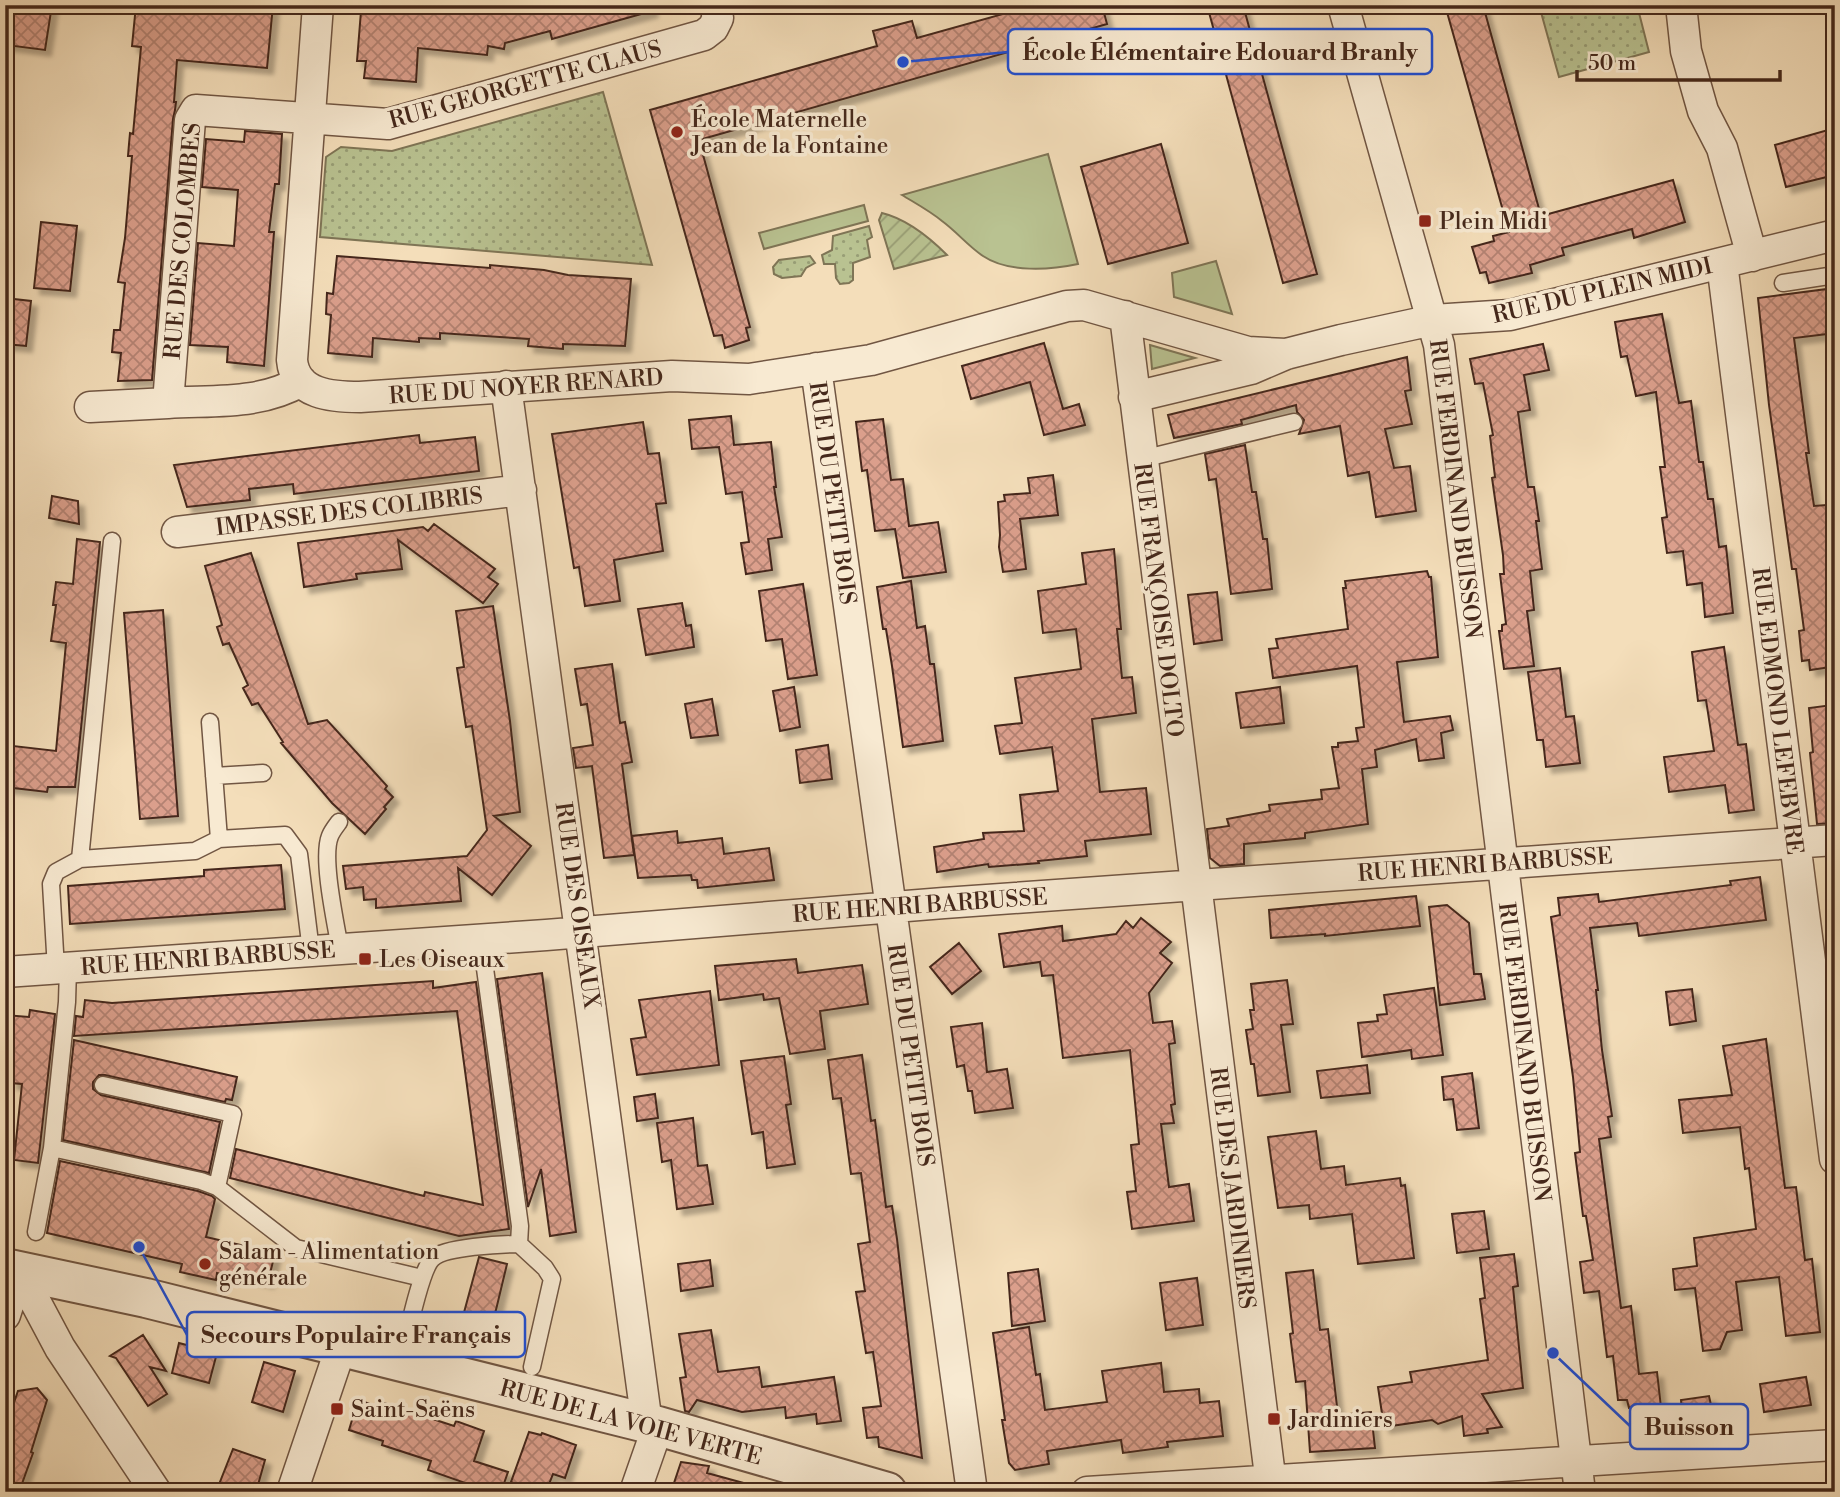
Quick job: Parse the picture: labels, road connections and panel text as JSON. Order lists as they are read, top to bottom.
{
  "streets": {
    "street": [
      "RUE GEORGETTE CLAUS",
      "RUE DES COLOMBES",
      "RUE DU PLEIN MIDI",
      "RUE DU NOYER RENARD",
      "RUE FERDINAND BUISSON",
      "RUE DU PETIT BOIS",
      "IMPASSE DES COLIBRIS",
      "RUE FRANÇOISE DOLTO",
      "RUE EDMOND LEFEBVRE",
      "RUE HENRI BARBUSSE",
      "RUE DES OISEAUX",
      "RUE DES JARDINIERS",
      "RUE DE LA VOIE VERTE"
    ]
  },
  "crossings": [
    ["RUE GEORGETTE CLAUS", "RUE DES COLOMBES"],
    ["RUE DU PLEIN MIDI", "RUE DU NOYER RENARD"],
    ["RUE DU PLEIN MIDI", "RUE FERDINAND BUISSON"],
    ["RUE DU PLEIN MIDI", "RUE FRANÇOISE DOLTO"],
    ["RUE DU PLEIN MIDI", "RUE EDMOND LEFEBVRE"],
    ["RUE DU NOYER RENARD", "RUE DU PETIT BOIS"],
    ["RUE DU NOYER RENARD", "RUE FRANÇOISE DOLTO"],
    ["RUE DU NOYER RENARD", "RUE DES OISEAUX"],
    ["RUE FERDINAND BUISSON", "RUE HENRI BARBUSSE"],
    ["RUE DU PETIT BOIS", "RUE HENRI BARBUSSE"],
    ["IMPASSE DES COLIBRIS", "RUE DES OISEAUX"],
    ["RUE FRANÇOISE DOLTO", "RUE HENRI BARBUSSE"],
    ["RUE FRANÇOISE DOLTO", "RUE DES JARDINIERS"],
    ["RUE EDMOND LEFEBVRE", "RUE HENRI BARBUSSE"],
    ["RUE HENRI BARBUSSE", "RUE DES OISEAUX"],
    ["RUE HENRI BARBUSSE", "RUE DES JARDINIERS"],
    ["RUE DES OISEAUX", "RUE DE LA VOIE VERTE"]
  ],
  "places": {
    "other": [
      "École Élémentaire Edouard Branly",
      "École Maternelle Jean de la Fontaine",
      "Secours Populaire Français",
      "Salam - Alimentation générale",
      "Buisson"
    ],
    "transit": [
      "Plein Midi",
      "Les Oiseaux",
      "Saint-Saëns",
      "Jardiniers"
    ]
  },
  "scale_bar": "50 m"
}
